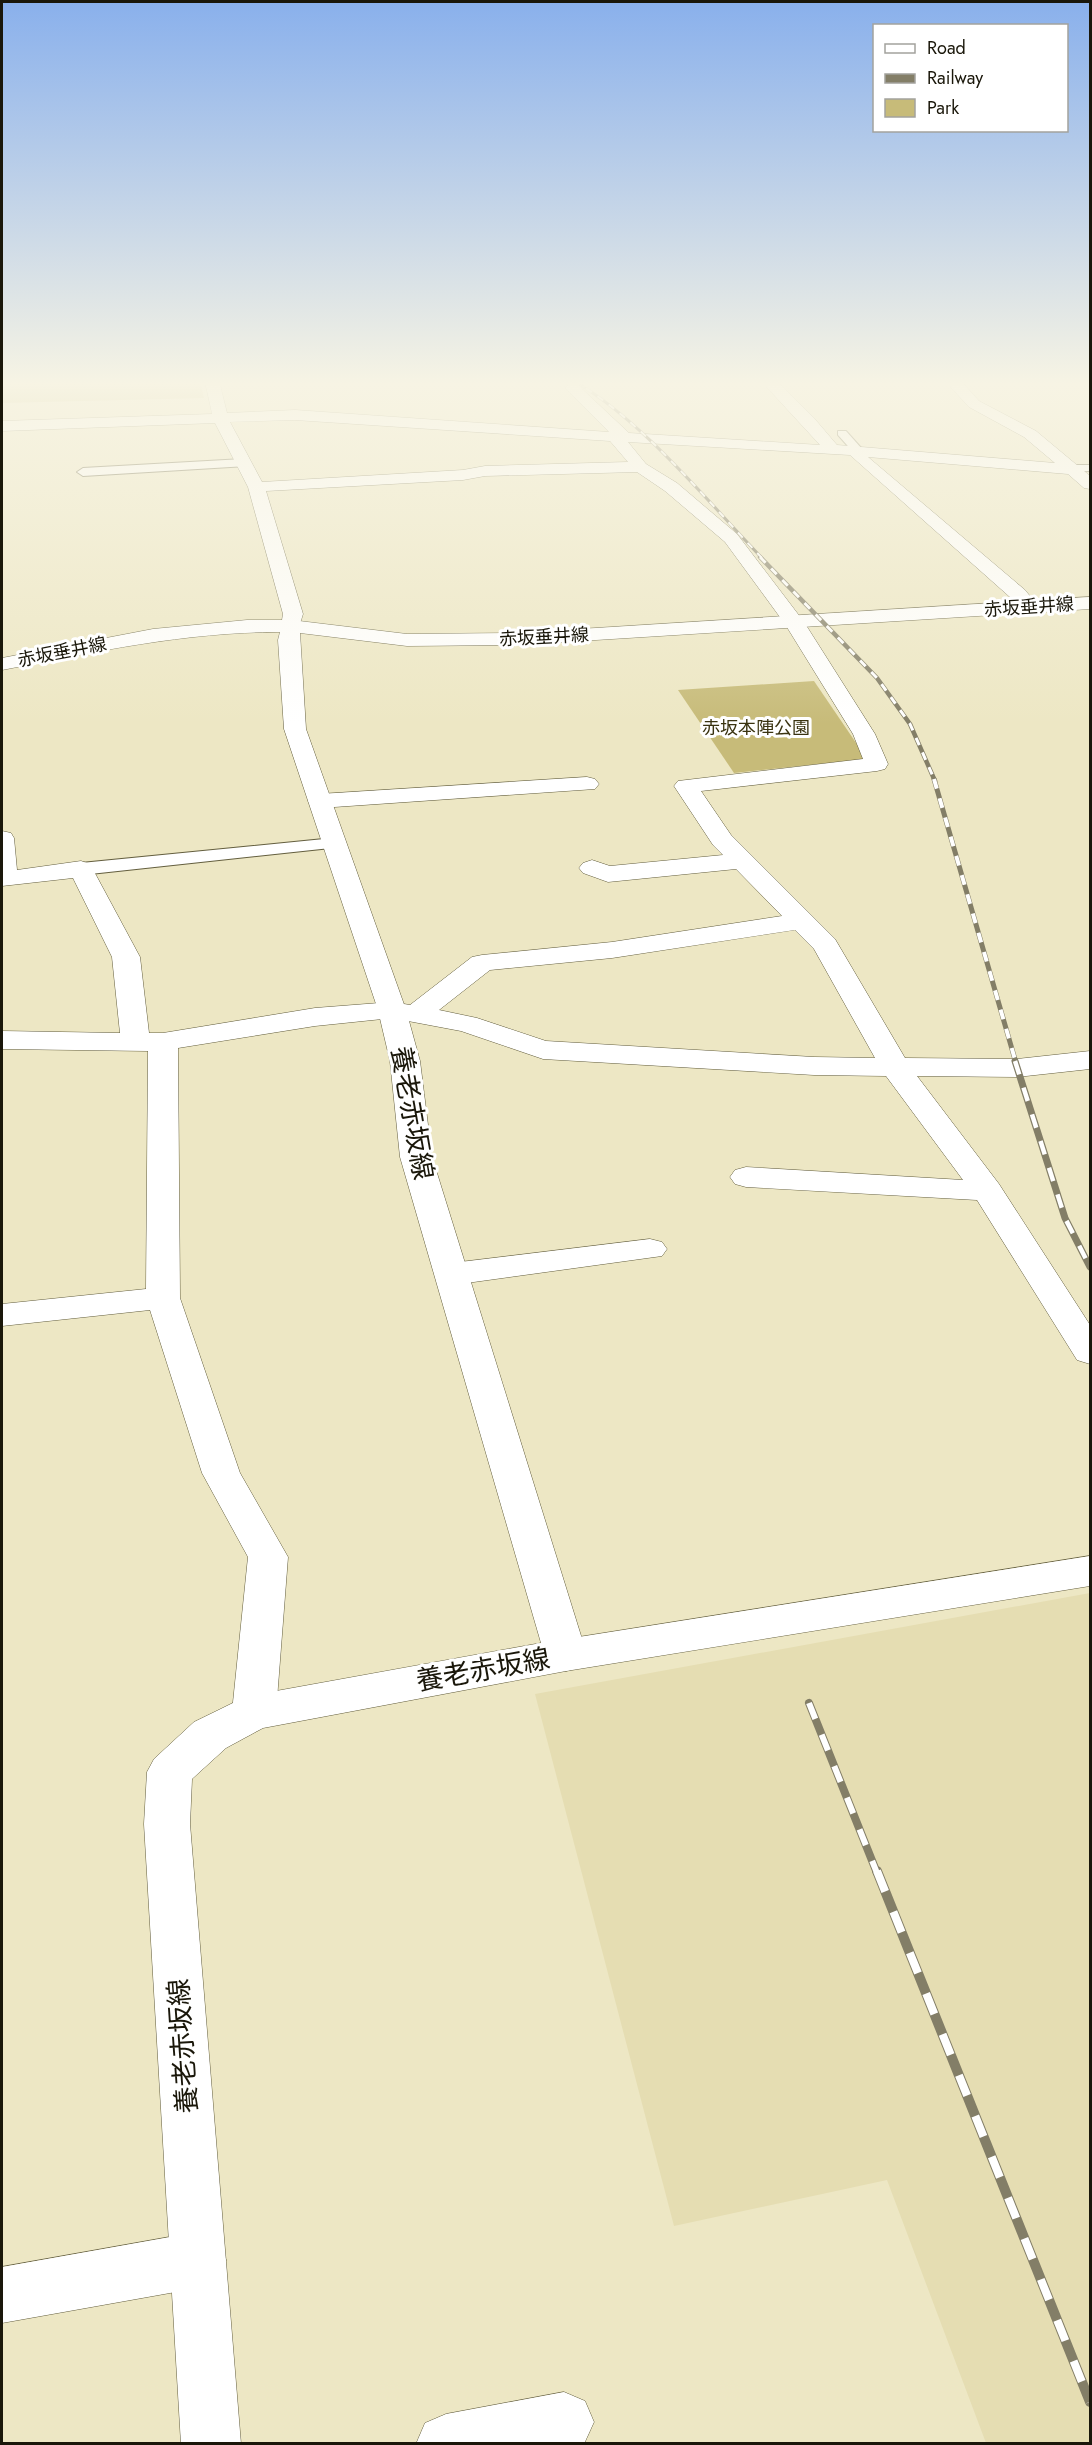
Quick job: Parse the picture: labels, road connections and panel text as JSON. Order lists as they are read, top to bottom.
{
  "streets": {
    "street": ["赤坂垂井線", "養老赤坂線"]
  },
  "crossings": [
    ["赤坂垂井線", "養老赤坂線"]
  ],
  "parks": ["赤坂本陣公園"],
  "legend": ["Road", "Railway", "Park"]
}
